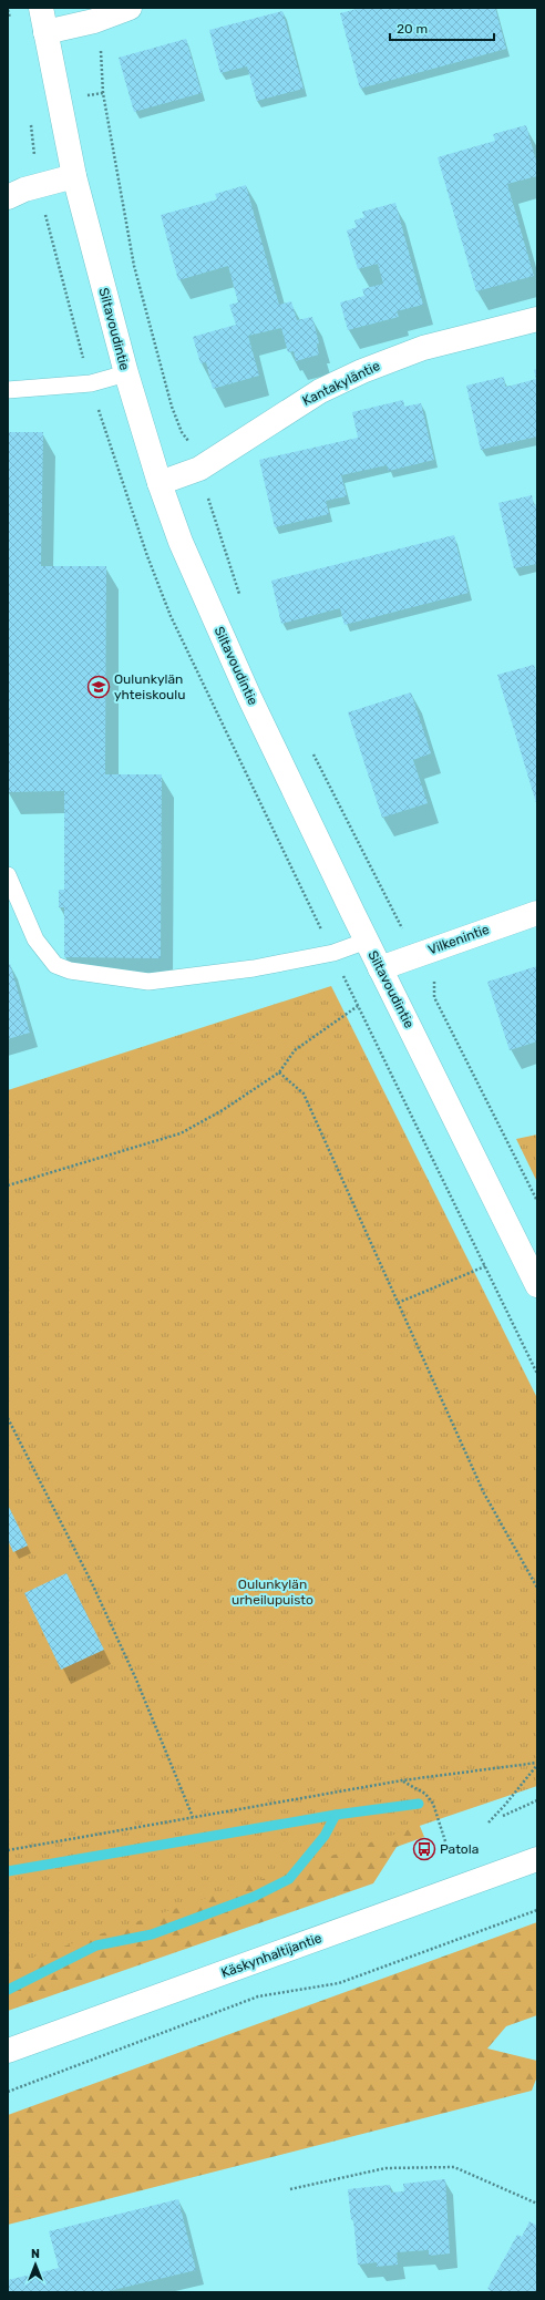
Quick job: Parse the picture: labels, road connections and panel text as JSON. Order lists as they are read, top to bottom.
{
  "streets": {
    "main road": [
      "Siltavoudintie",
      "Kantakyläntie",
      "Vilkenintie",
      "Käskynhaltijantie"
    ]
  },
  "crossings": [
    ["Siltavoudintie", "Kantakyläntie"],
    ["Siltavoudintie", "Vilkenintie"]
  ],
  "parks": ["Oulunkylän urheilupuisto"],
  "places": {
    "school or university": ["Oulunkylän yhteiskoulu"],
    "bus stop": ["Patola"]
  },
  "scale_bar": "20 m",
  "north": "top"
}
